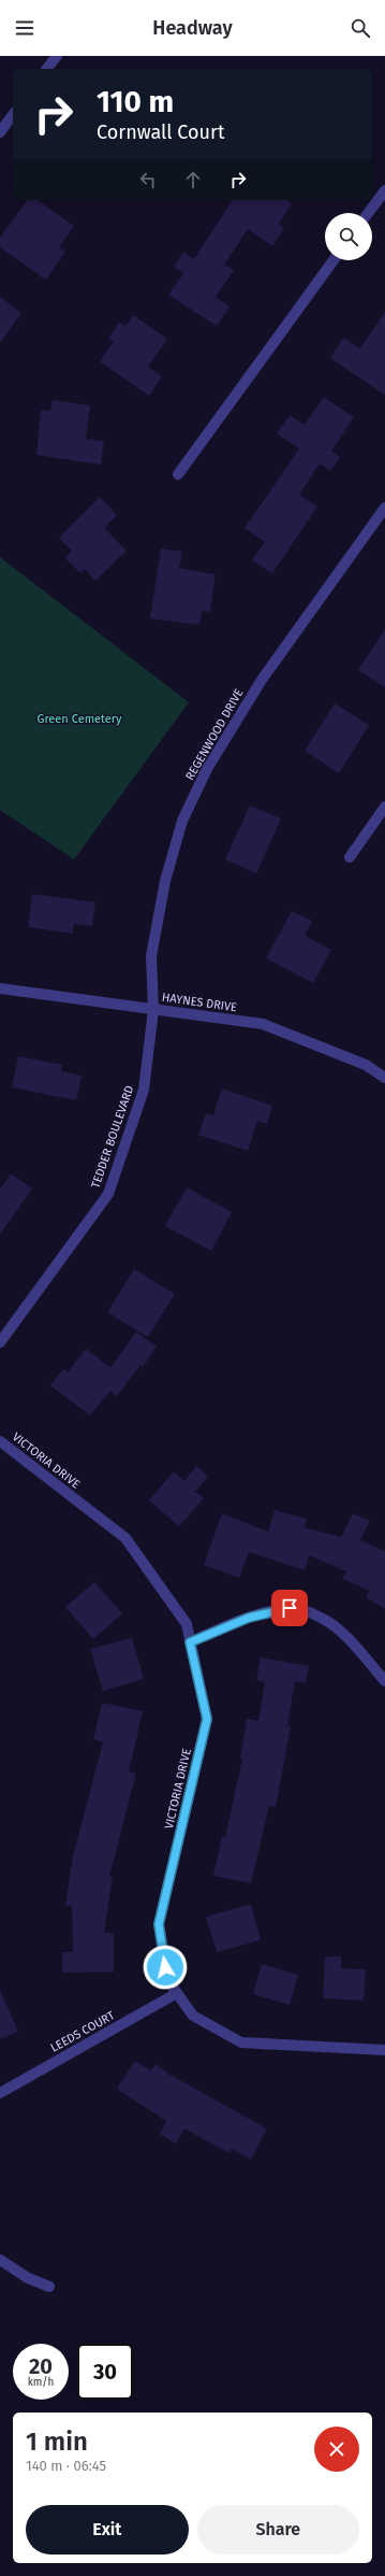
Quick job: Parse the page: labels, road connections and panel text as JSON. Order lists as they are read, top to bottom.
{
  "streets": {
    "street": [
      "REGENWOOD DRIVE",
      "HAYNES DRIVE",
      "TEDDER BOULEVARD",
      "VICTORIA DRIVE",
      "LEEDS COURT"
    ]
  },
  "crossings": [
    ["REGENWOOD DRIVE", "HAYNES DRIVE"],
    ["REGENWOOD DRIVE", "TEDDER BOULEVARD"],
    ["HAYNES DRIVE", "TEDDER BOULEVARD"],
    ["VICTORIA DRIVE", "LEEDS COURT"]
  ],
  "parks": ["Green Cemetery"],
  "page": {
    "header": "Headway",
    "turn": ["110 m", "Cornwall Court"],
    "speed": "20 km/h",
    "limit": "30",
    "heading": ["1 min", "140 m · 06:45"],
    "buttons": ["Exit", "Share"]
  }
}
